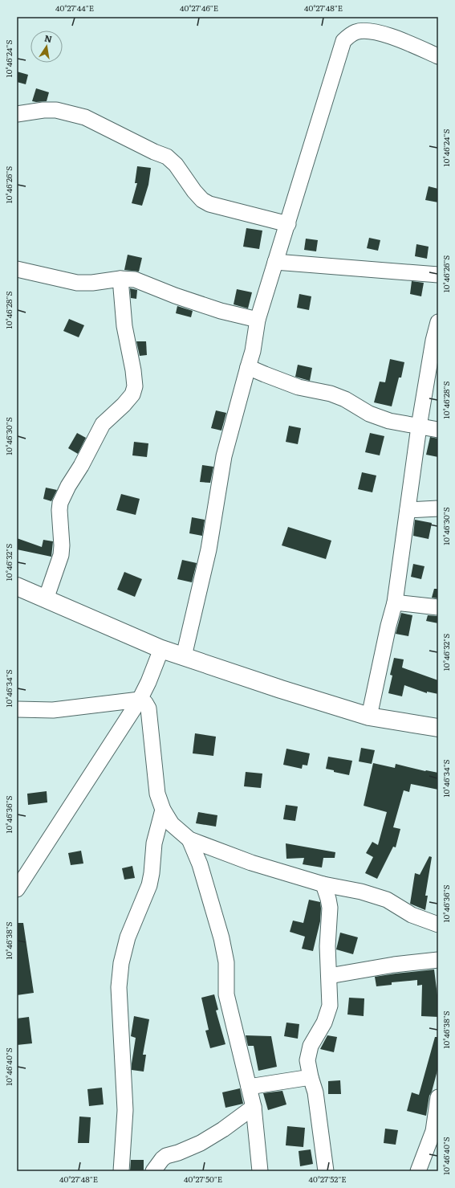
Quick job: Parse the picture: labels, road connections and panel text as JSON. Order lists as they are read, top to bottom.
{
  "north": "top",
  "coordinates": [
    "40°27'44\"E",
    "40°27'46\"E",
    "40°27'48\"E",
    "10°46'24\"S",
    "10°46'26\"S",
    "10°46'28\"S",
    "10°46'30\"S",
    "10°46'32\"S",
    "10°46'34\"S",
    "10°46'36\"S",
    "10°46'38\"S",
    "10°46'40\"S",
    "40°27'50\"E",
    "40°27'52\"E"
  ]
}
